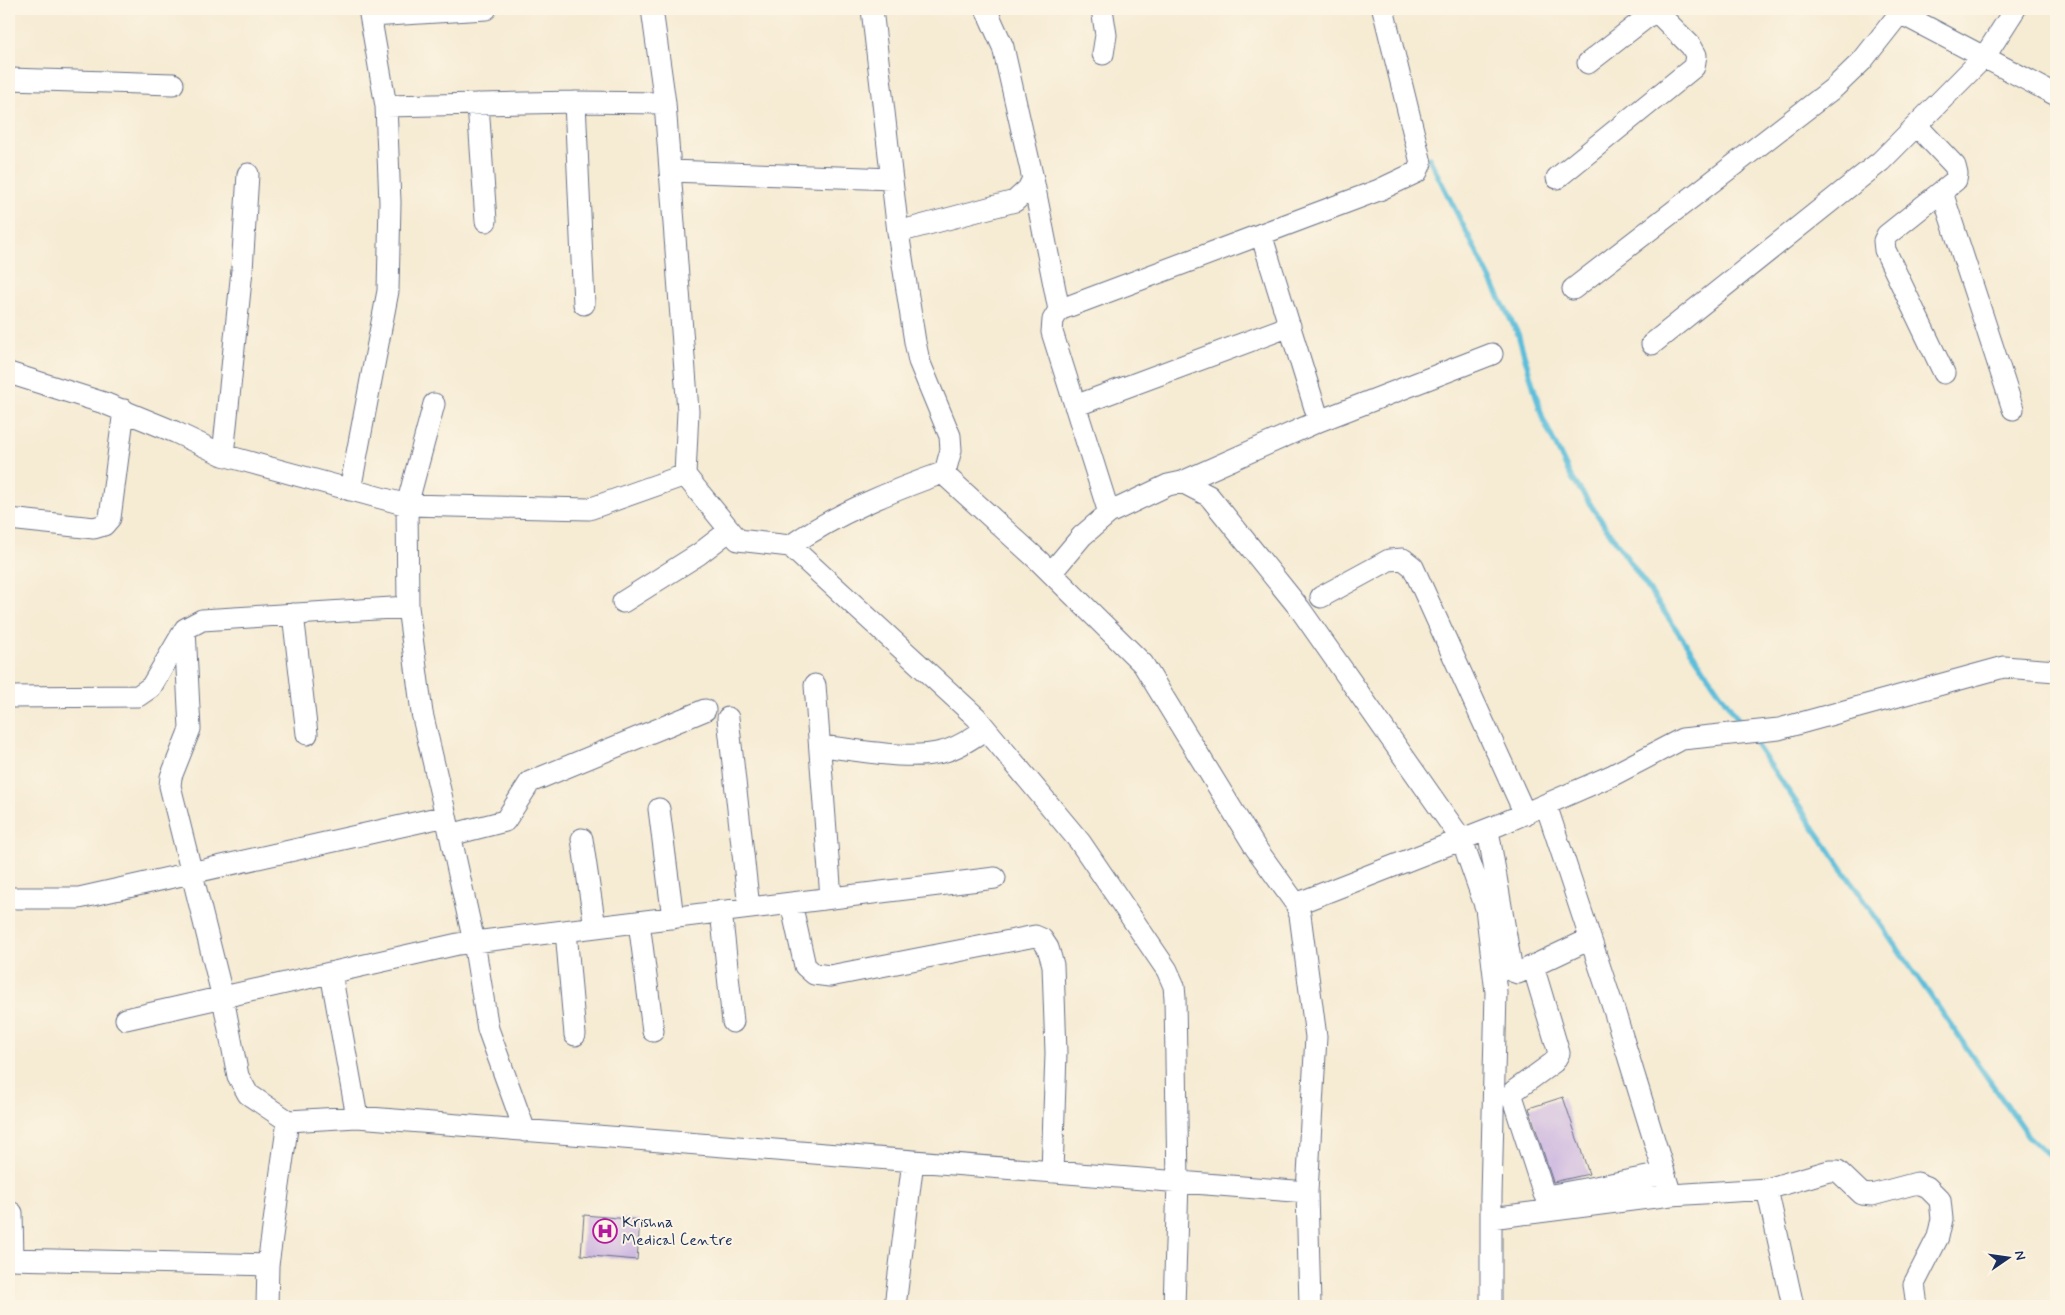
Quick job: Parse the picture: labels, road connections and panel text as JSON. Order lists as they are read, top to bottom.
{
  "places": {
    "hospital": ["Krishna Medical Centre"]
  },
  "north": "right"
}
